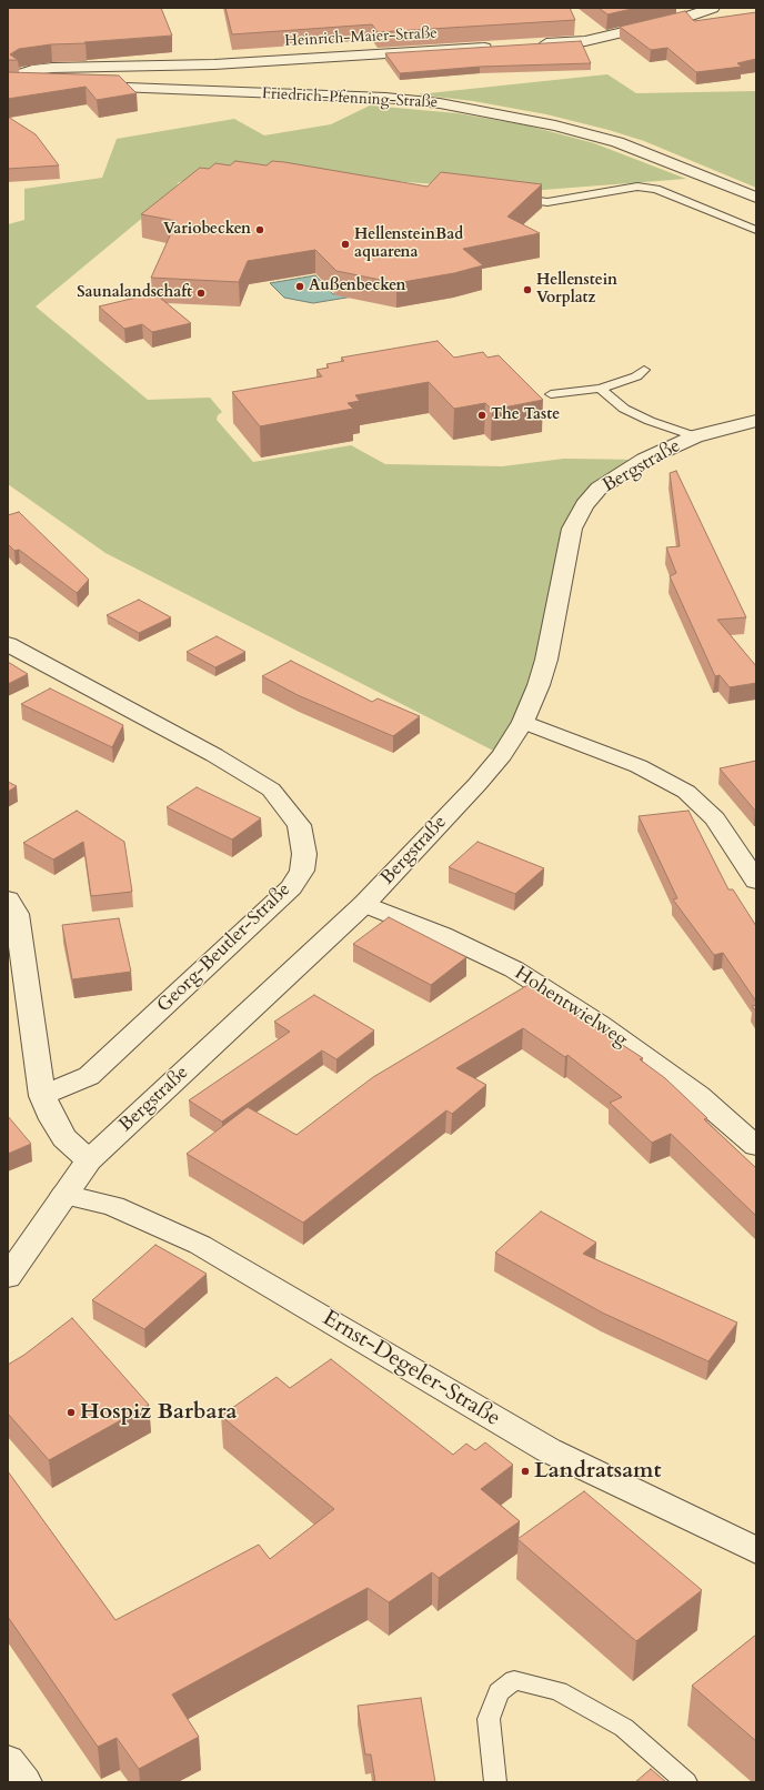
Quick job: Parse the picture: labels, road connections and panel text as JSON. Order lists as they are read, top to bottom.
{
  "streets": {
    "street": [
      "Heinrich-Maier-Straße",
      "Friedrich-Pfenning-Straße",
      "Bergstraße",
      "Georg-Beutler-Straße",
      "Hohentwielweg",
      "Ernst-Degeler-Straße"
    ]
  },
  "crossings": [
    ["Bergstraße", "Hohentwielweg"],
    ["Bergstraße", "Ernst-Degeler-Straße"]
  ],
  "places": [
    "Variobecken",
    "HellensteinBad aquarena",
    "Außenbecken",
    "Hellenstein Vorplatz",
    "Saunalandschaft",
    "The Taste",
    "Hospiz Barbara",
    "Landratsamt"
  ]
}
